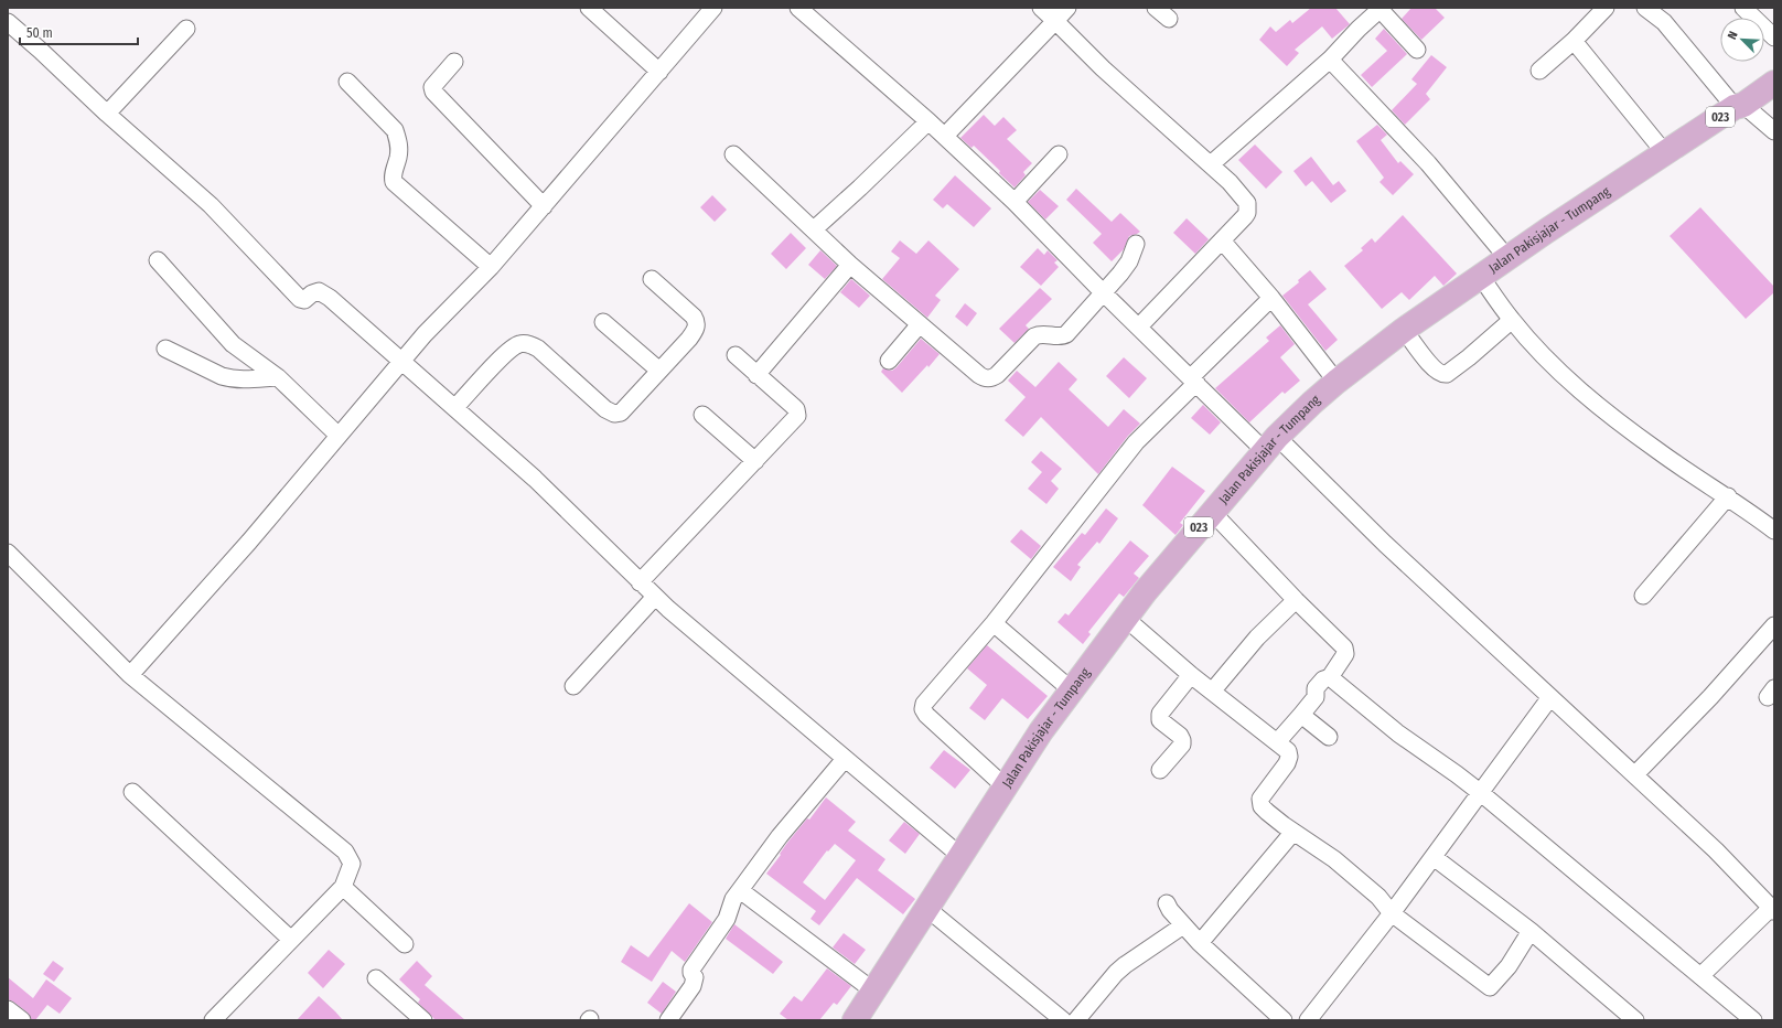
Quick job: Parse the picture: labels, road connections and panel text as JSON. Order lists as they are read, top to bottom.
{
  "streets": {
    "main road": ["023", "Jalan Pakisjajar - Tumpang"]
  },
  "scale_bar": "50 m",
  "north": "top left"
}
